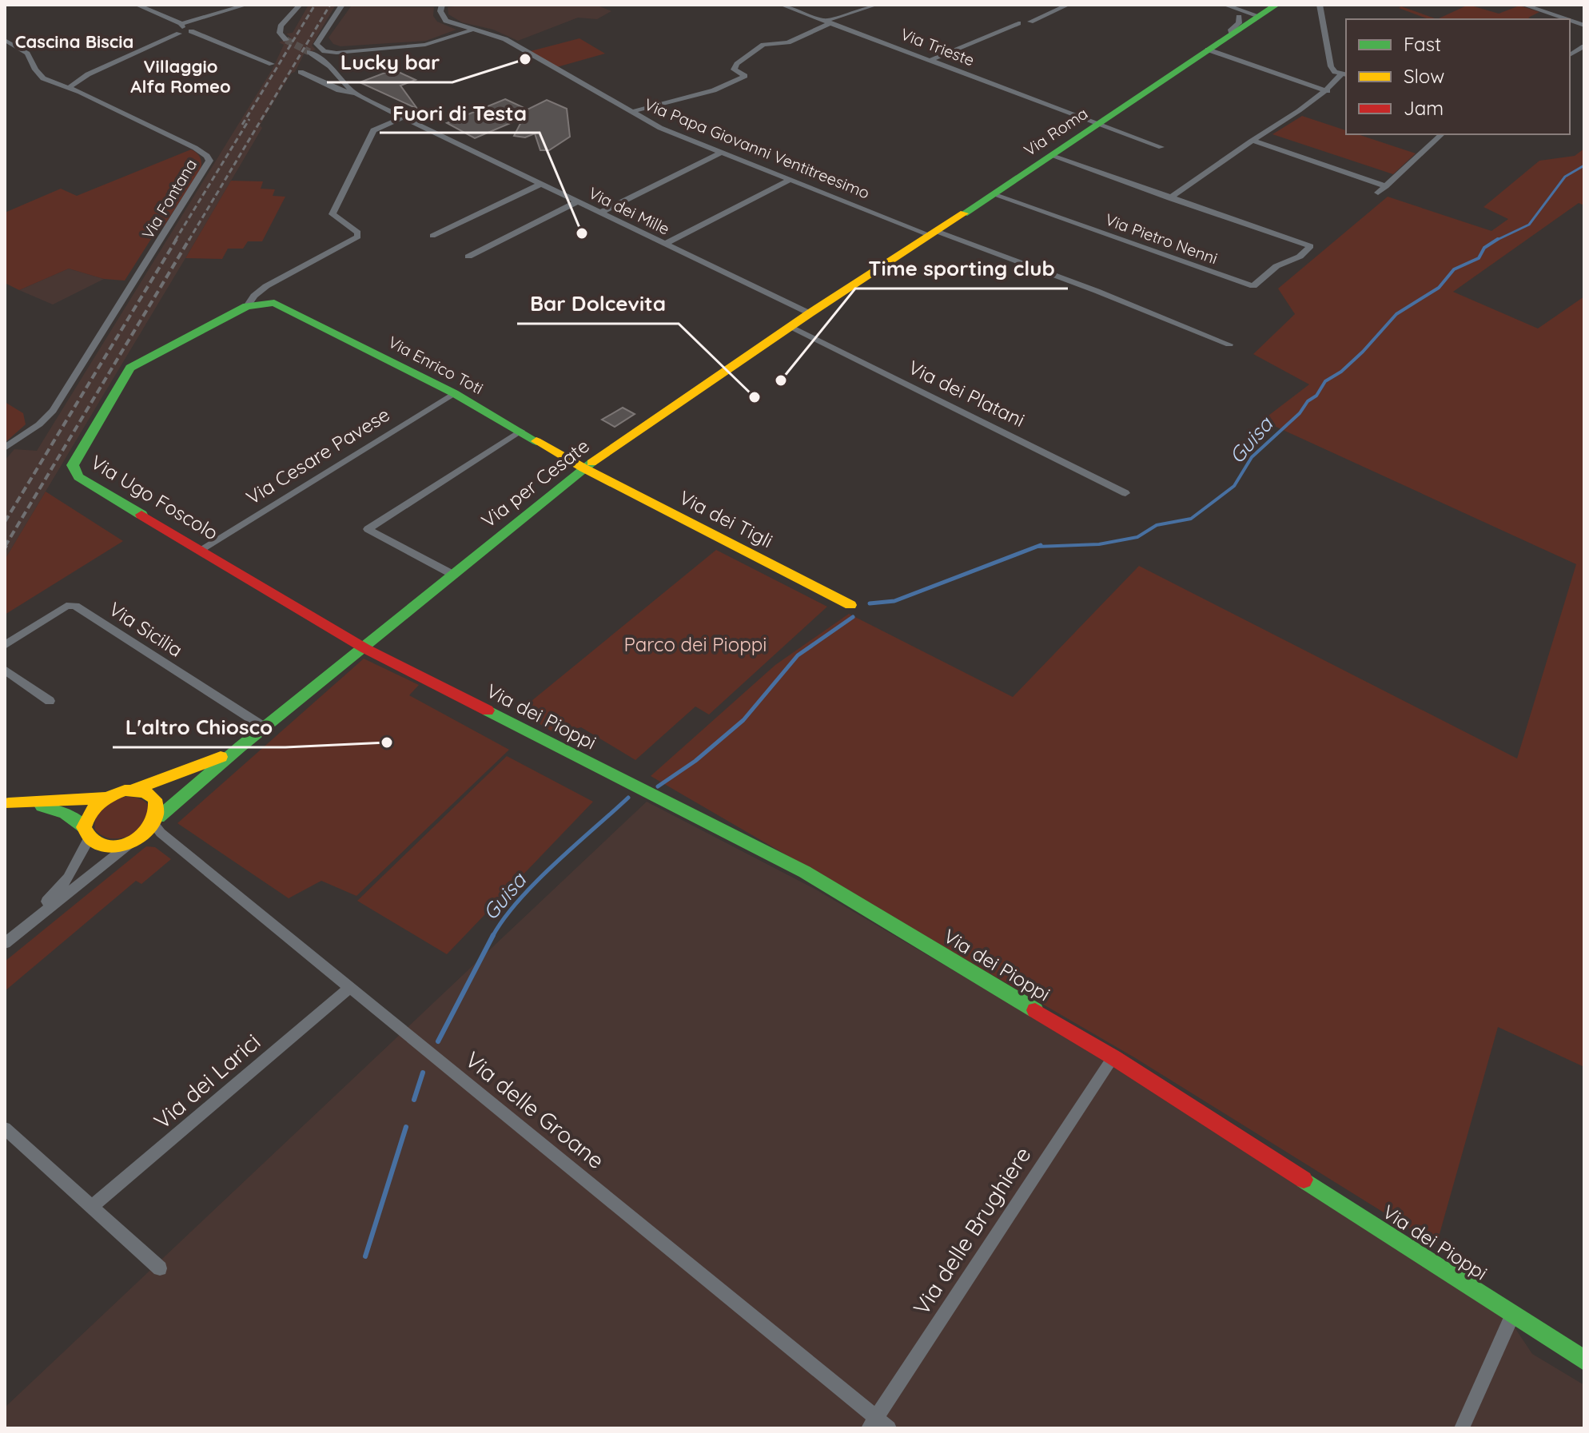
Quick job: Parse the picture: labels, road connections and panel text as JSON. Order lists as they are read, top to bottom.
{
  "streets": {
    "street": [
      "Via Trieste",
      "Via Roma",
      "Via Papa Giovanni Ventitreesimo",
      "Via Fontana",
      "Via dei Mille",
      "Via Pietro Nenni",
      "Via Enrico Toti",
      "Via dei Platani",
      "Via Cesare Pavese",
      "Via per Cesate",
      "Via Ugo Foscolo",
      "Via dei Tigli",
      "Via Sicilia",
      "Via dei Pioppi",
      "Via dei Larici",
      "Via delle Groane",
      "Via delle Brughiere"
    ]
  },
  "crossings": [
    ["Via Trieste", "Via Roma"],
    ["Via Roma", "Via Papa Giovanni Ventitreesimo"],
    ["Via Roma", "Via Pietro Nenni"],
    ["Via Roma", "Via per Cesate"],
    ["Via dei Mille", "Via per Cesate"],
    ["Via dei Mille", "Via Ugo Foscolo"],
    ["Via Enrico Toti", "Via Cesare Pavese"],
    ["Via Enrico Toti", "Via per Cesate"],
    ["Via Enrico Toti", "Via Ugo Foscolo"],
    ["Via Enrico Toti", "Via dei Tigli"],
    ["Via dei Platani", "Via per Cesate"],
    ["Via Cesare Pavese", "Via Ugo Foscolo"],
    ["Via per Cesate", "Via Ugo Foscolo"],
    ["Via per Cesate", "Via dei Tigli"],
    ["Via per Cesate", "Via Sicilia"],
    ["Via per Cesate", "Via dei Pioppi"],
    ["Via per Cesate", "Via delle Groane"],
    ["Via Ugo Foscolo", "Via dei Pioppi"],
    ["Via dei Pioppi", "Via delle Brughiere"],
    ["Via dei Larici", "Via delle Groane"],
    ["Via delle Groane", "Via delle Brughiere"]
  ],
  "districts": ["Cascina Biscia", "Villaggio Alfa Romeo"],
  "water": ["Guisa"],
  "parks": ["Parco dei Pioppi"],
  "places": [
    "Lucky bar",
    "Fuori di Testa",
    "Time sporting club",
    "Bar Dolcevita",
    "L'altro Chiosco"
  ],
  "legend": ["Fast", "Slow", "Jam"]
}
